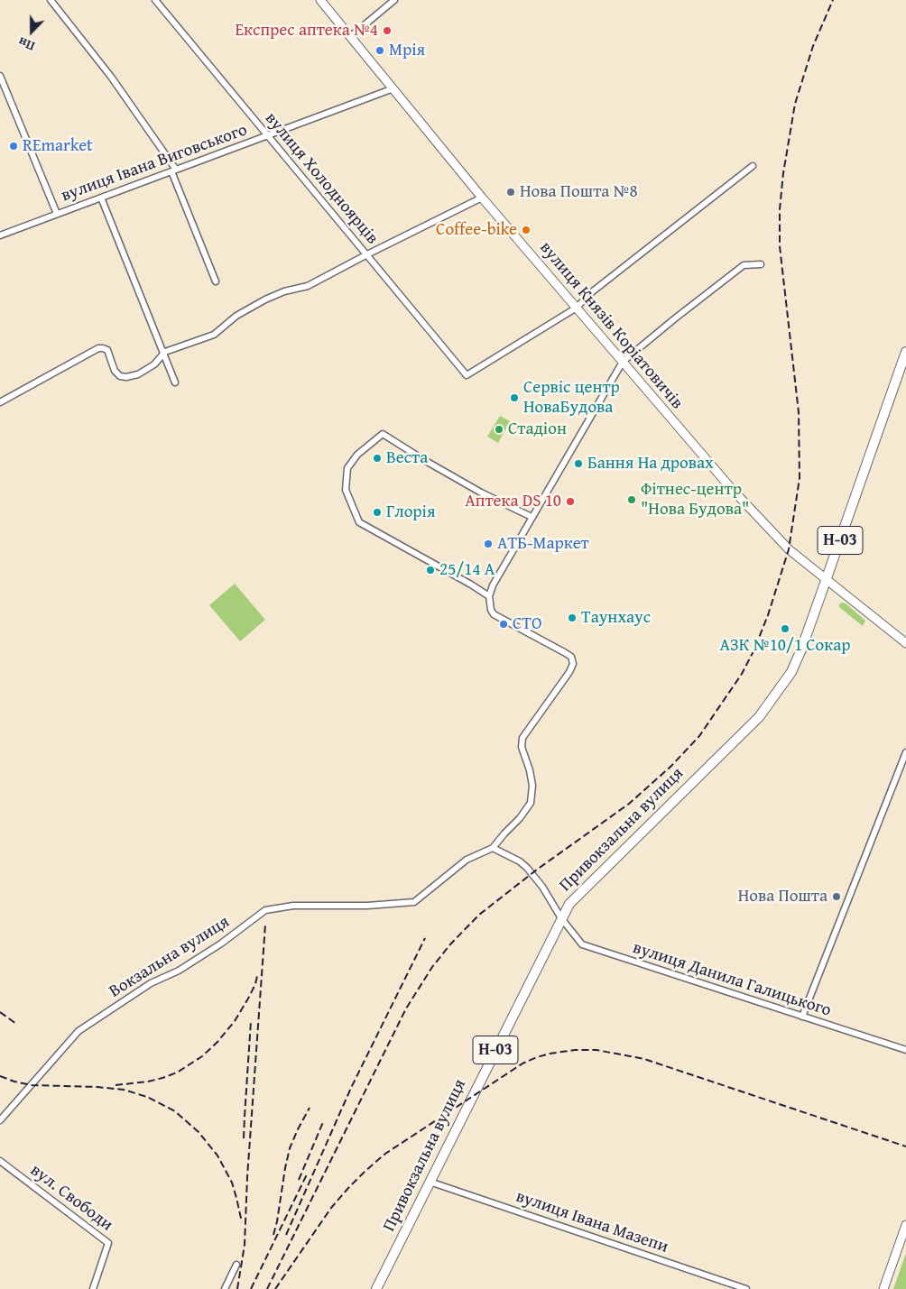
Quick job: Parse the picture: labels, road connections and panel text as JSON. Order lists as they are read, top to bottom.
{
  "streets": {
    "main road": ["вулиця Князів Коріатовичів", "Н-03", "Привокзальна вулиця"],
    "street": [
      "вулиця Івана Виговського",
      "вулиця Холодноярців",
      "Вокзальна вулиця",
      "вулиця Данила Галицького",
      "вул. Свободи",
      "вулиця Івана Мазепи"
    ]
  },
  "crossings": [
    ["вулиця Івана Виговського", "вулиця Холодноярців"],
    ["вулиця Івана Виговського", "вулиця Князів Коріатовичів"],
    ["вулиця Холодноярців", "вулиця Князів Коріатовичів"],
    ["вулиця Князів Коріатовичів", "Н-03"],
    ["вулиця Князів Коріатовичів", "Привокзальна вулиця"],
    ["Н-03", "Привокзальна вулиця"],
    ["Привокзальна вулиця", "вулиця Данила Галицького"],
    ["Привокзальна вулиця", "вулиця Івана Мазепи"]
  ],
  "places": [
    "Експрес аптека №4",
    "Мрія",
    "REmarket",
    "Нова Пошта №8",
    "Coffee-bike",
    "Сервіс центр НоваБудова",
    "Стадіон",
    "Веста",
    "Бання На дровах",
    "Фітнес-центр \"Нова Будова\"",
    "Аптека DS 10",
    "Глорія",
    "АТБ-Маркет",
    "25/14 А",
    "Таунхаус",
    "СТО",
    "АЗК №10/1 Сокар",
    "Нова Пошта"
  ],
  "north": "bottom"
}
